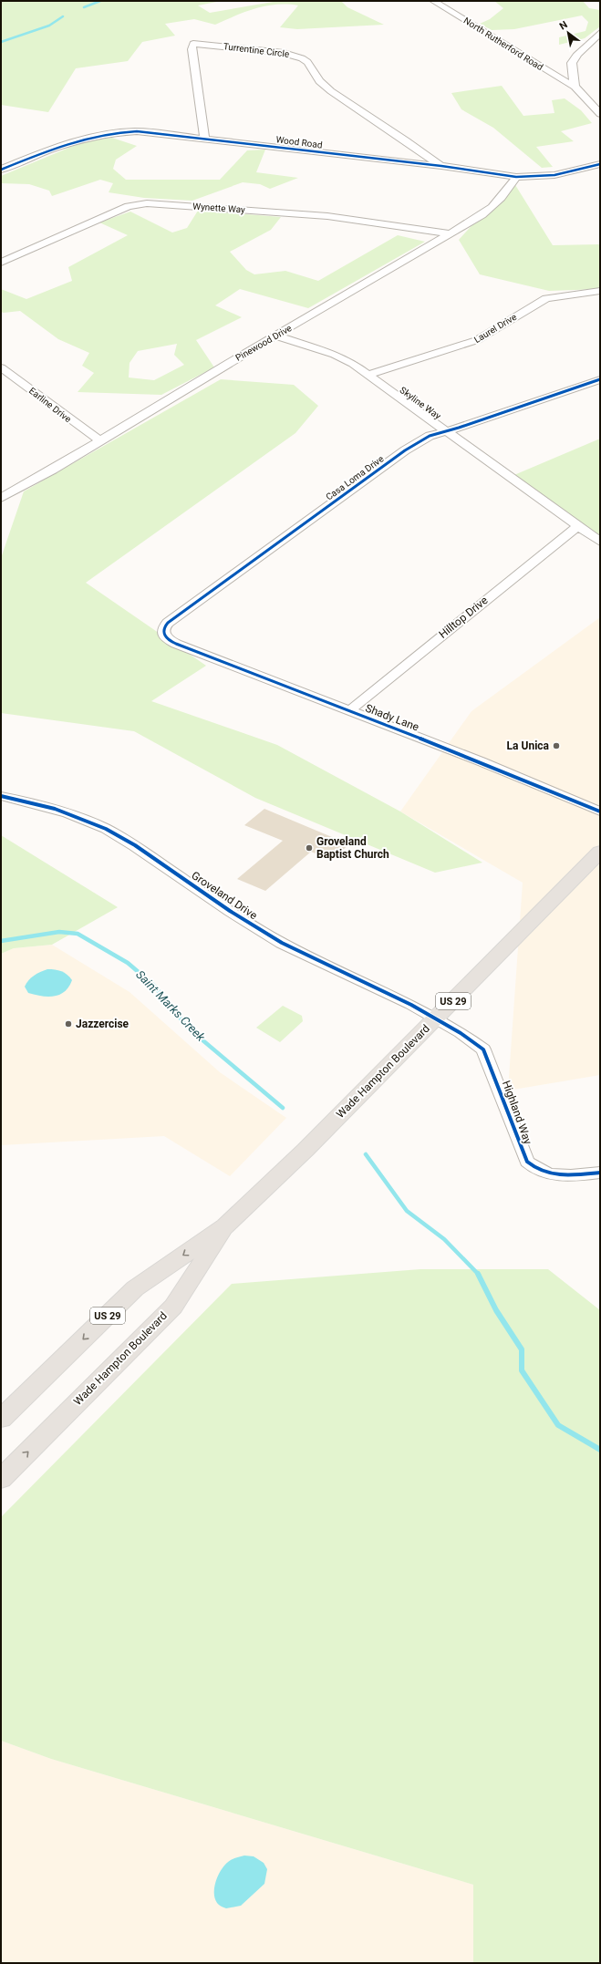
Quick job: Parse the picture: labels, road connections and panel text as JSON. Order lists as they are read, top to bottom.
{
  "streets": {
    "main road": ["US 29", "Wade Hampton Boulevard"],
    "street": [
      "North Rutherford Road",
      "Turrentine Circle",
      "Wood Road",
      "Wynette Way",
      "Laurel Drive",
      "Pinewood Drive",
      "Skyline Way",
      "Earline Drive",
      "Casa Loma Drive",
      "Hilltop Drive",
      "Shady Lane",
      "Groveland Drive",
      "Highland Way"
    ]
  },
  "crossings": [
    ["Turrentine Circle", "Wood Road"],
    ["Wood Road", "Pinewood Drive"],
    ["Wynette Way", "Pinewood Drive"],
    ["Laurel Drive", "Skyline Way"],
    ["Pinewood Drive", "Skyline Way"],
    ["Pinewood Drive", "Earline Drive"],
    ["Skyline Way", "Casa Loma Drive"],
    ["Skyline Way", "Hilltop Drive"],
    ["Casa Loma Drive", "Shady Lane"],
    ["Hilltop Drive", "Shady Lane"],
    ["Groveland Drive", "Wade Hampton Boulevard"],
    ["Groveland Drive", "Highland Way"],
    ["Wade Hampton Boulevard", "Highland Way"]
  ],
  "water": ["Saint Marks Creek"],
  "places": ["La Unica", "Groveland Baptist Church", "Jazzercise"],
  "north": "top left"
}
